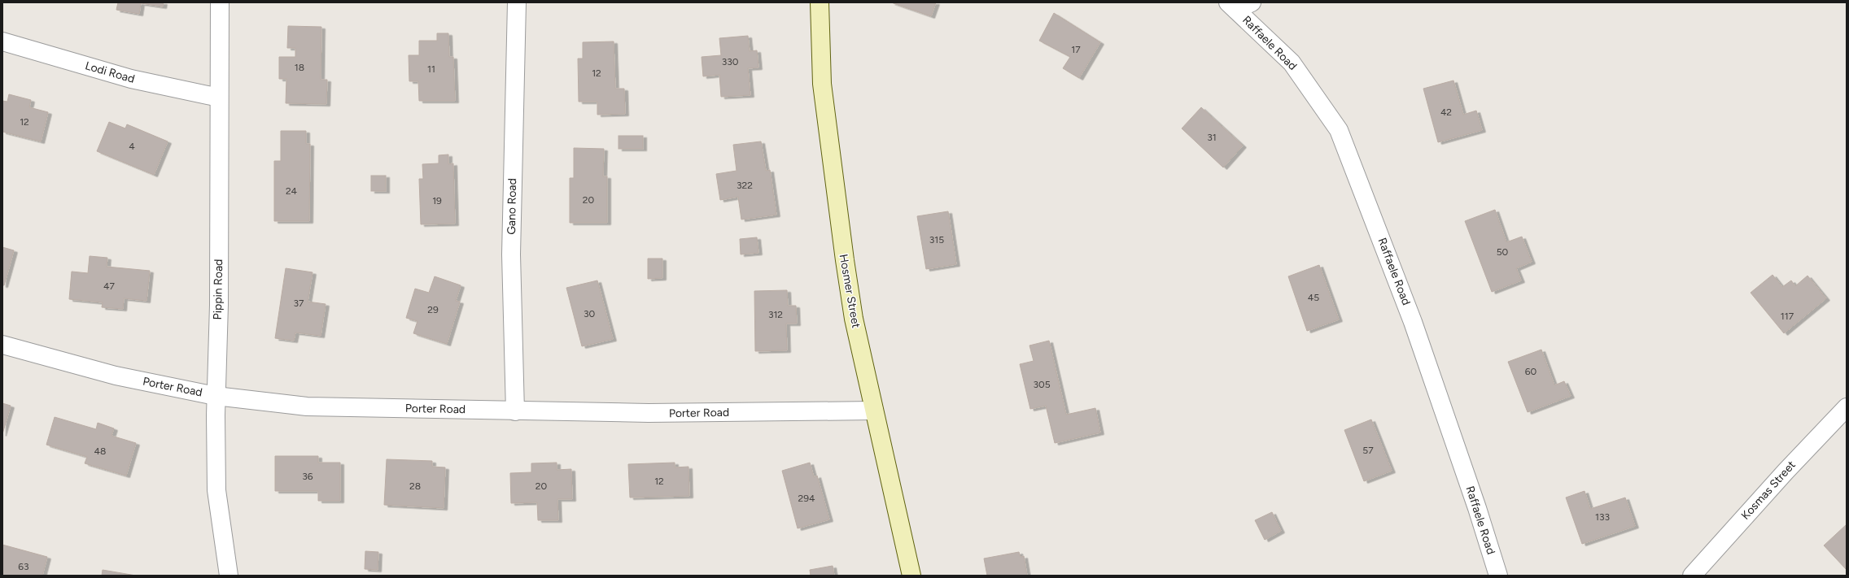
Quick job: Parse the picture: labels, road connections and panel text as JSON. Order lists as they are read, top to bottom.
{
  "streets": {
    "street": [
      "Raffaele Road",
      "Lodi Road",
      "Gano Road",
      "Pippin Road",
      "Hosmer Street",
      "Porter Road",
      "Kosmas Street"
    ]
  },
  "crossings": [
    ["Lodi Road", "Pippin Road"],
    ["Gano Road", "Porter Road"],
    ["Pippin Road", "Porter Road"],
    ["Hosmer Street", "Porter Road"]
  ],
  "house_numbers": [
    "17",
    "330",
    "18",
    "11",
    "12",
    "42",
    "12",
    "31",
    "4",
    "322",
    "24",
    "20",
    "19",
    "315",
    "50",
    "47",
    "45",
    "37",
    "29",
    "30",
    "312",
    "117",
    "60",
    "305",
    "57",
    "48",
    "36",
    "12",
    "28",
    "20",
    "294",
    "133",
    "63"
  ]
}
